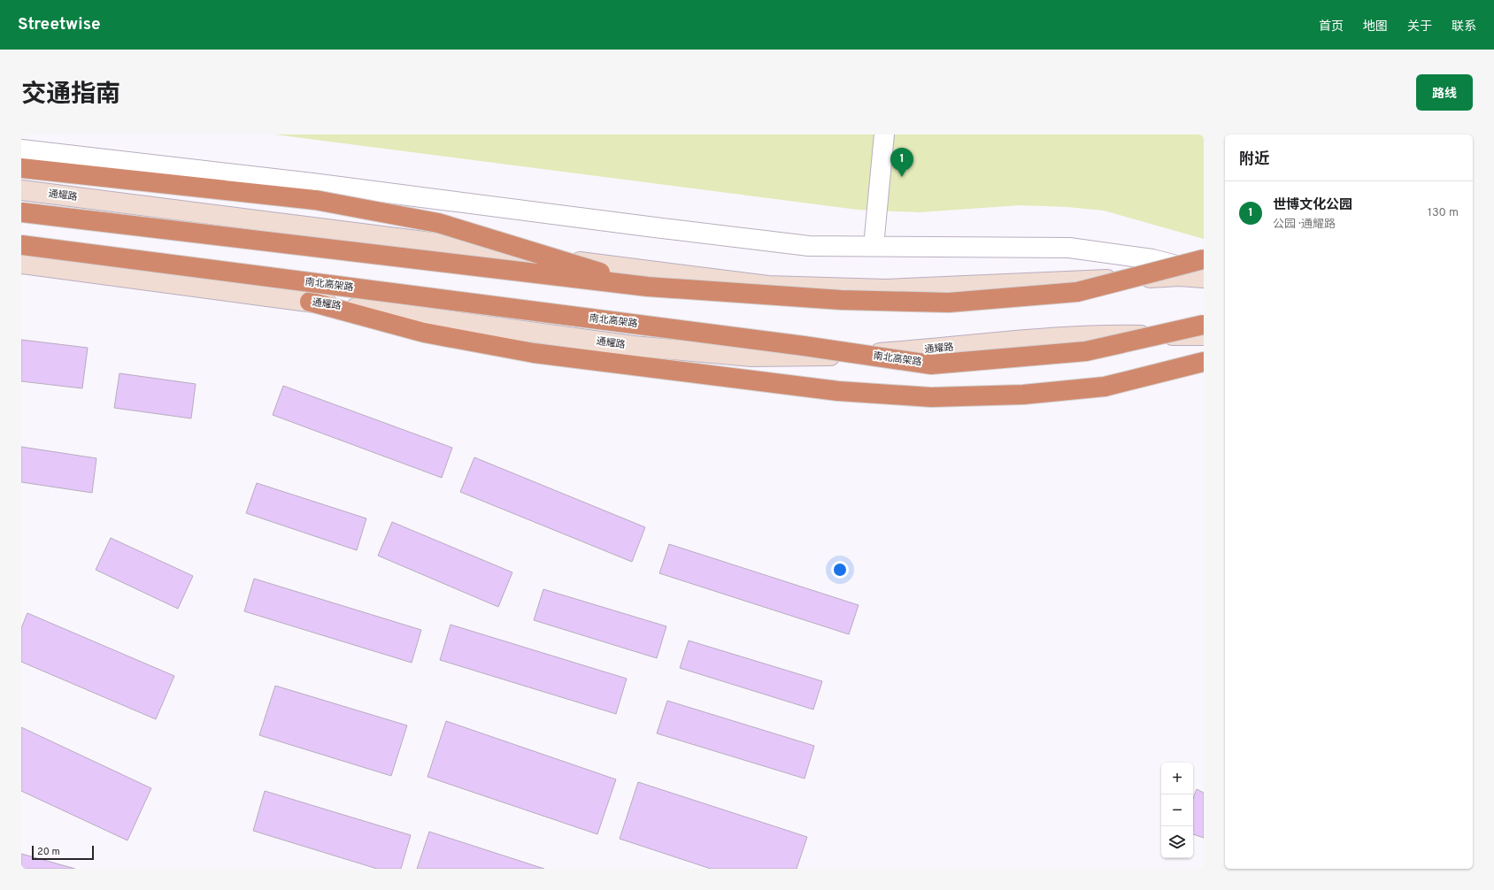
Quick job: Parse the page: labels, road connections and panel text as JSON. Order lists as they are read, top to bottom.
{
  "streets": {
    "highway": ["南北高架路"],
    "street": ["通耀路"]
  },
  "scale_bar": "20 m",
  "page": {
    "header": "Streetwise",
    "nav": [
      "首页",
      "地图",
      "关于",
      "联系"
    ],
    "title": "交通指南",
    "buttons": "路线",
    "heading": "附近",
    "pins": "1",
    "list": [
      {
        "mark": "1",
        "name": "世博文化公园",
        "note": "公园 · 通耀路",
        "value": "130 m"
      }
    ],
    "map_buttons": ["+", "−"],
    "scale": "20 m"
  }
}
